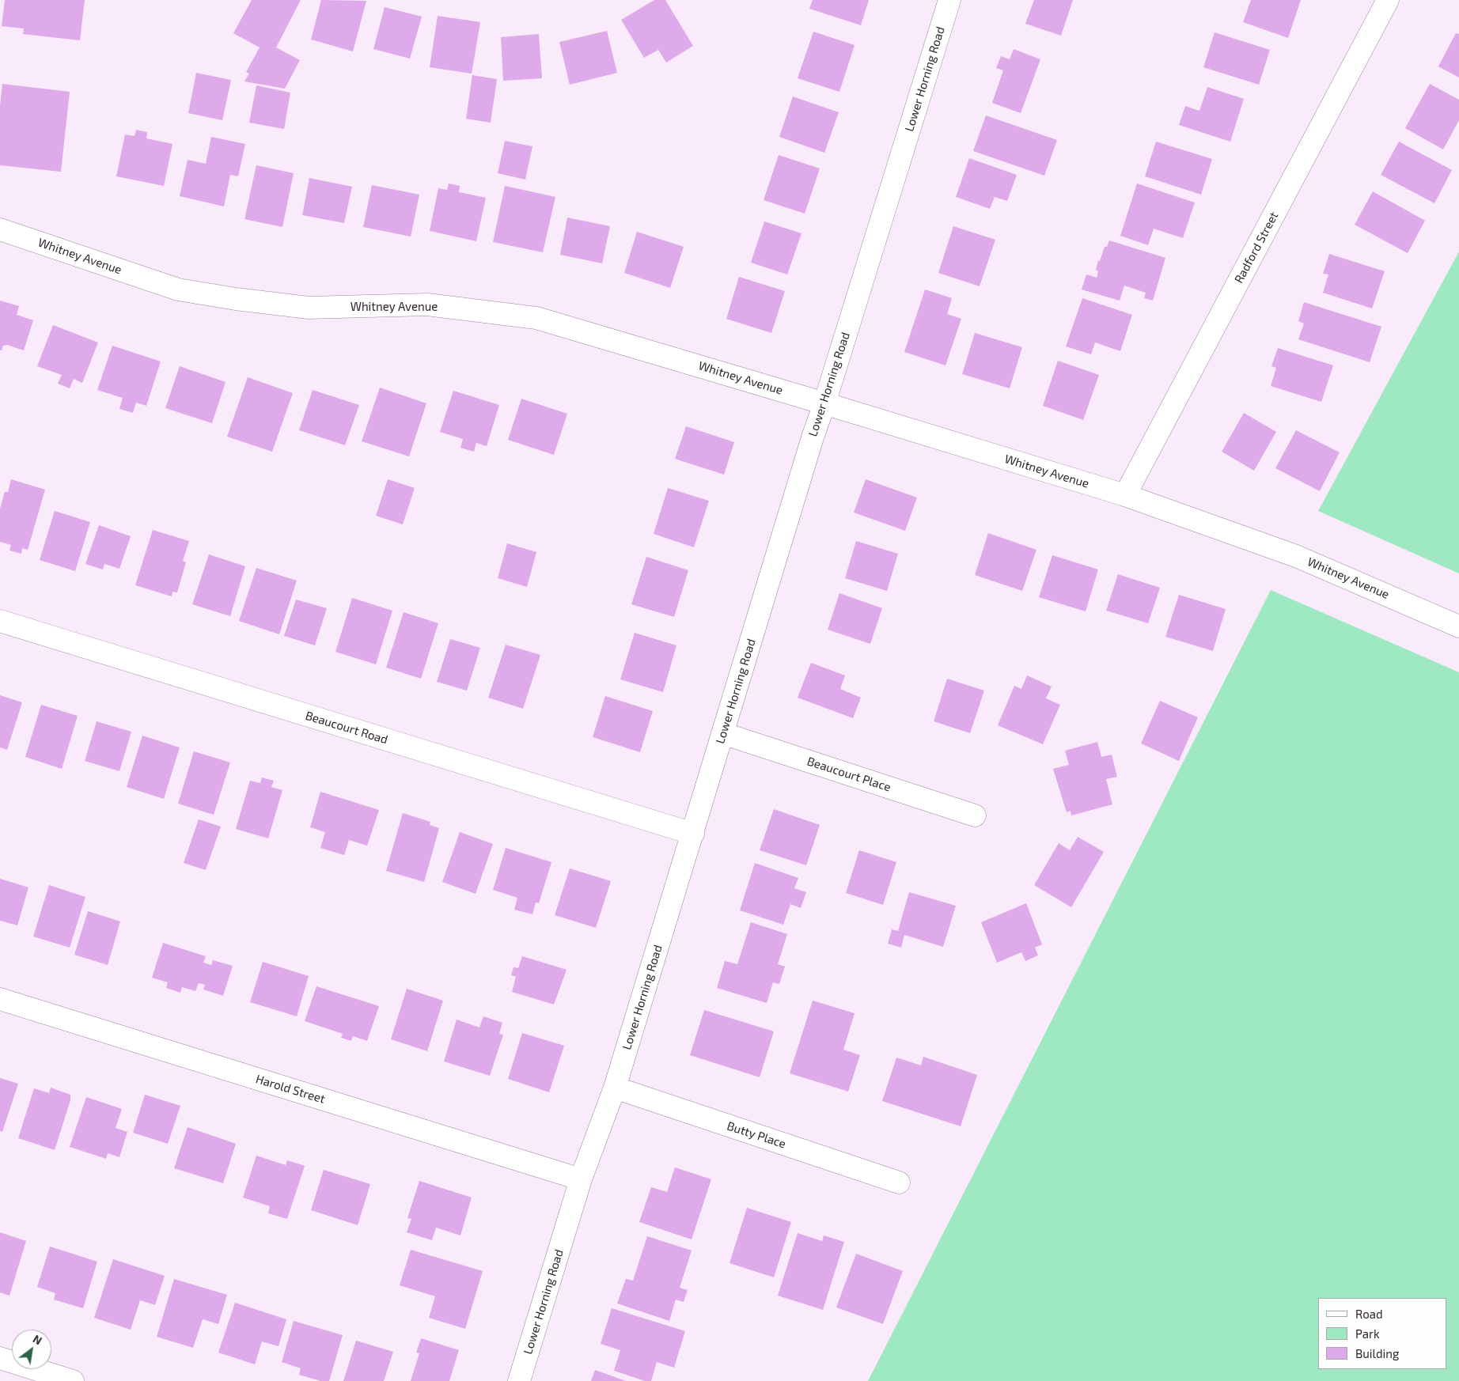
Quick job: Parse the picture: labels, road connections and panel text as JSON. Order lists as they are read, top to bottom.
{
  "streets": {
    "street": [
      "Lower Horning Road",
      "Radford Street",
      "Whitney Avenue",
      "Beaucourt Road",
      "Beaucourt Place",
      "Harold Street",
      "Butty Place"
    ]
  },
  "crossings": [
    ["Lower Horning Road", "Whitney Avenue"],
    ["Lower Horning Road", "Beaucourt Road"],
    ["Lower Horning Road", "Beaucourt Place"],
    ["Lower Horning Road", "Harold Street"],
    ["Lower Horning Road", "Butty Place"],
    ["Radford Street", "Whitney Avenue"]
  ],
  "legend": ["Road", "Park", "Building"],
  "north": "top right"
}
